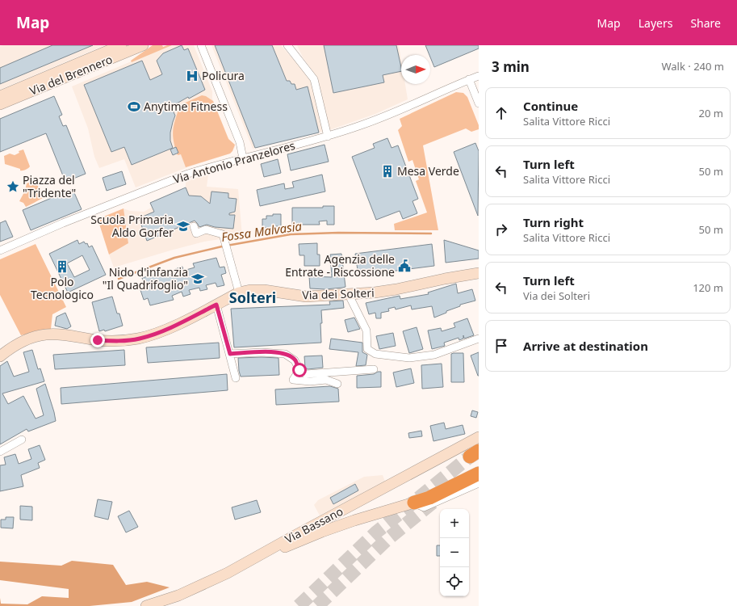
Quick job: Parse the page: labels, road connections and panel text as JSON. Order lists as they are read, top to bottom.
{
  "streets": {
    "main road": ["Via del Brennero", "Via dei Solteri", "Via Bassano"],
    "street": ["Via Antonio Pranzelores"]
  },
  "districts": ["Solteri"],
  "water": ["Fossa Malvasia"],
  "places": {
    "hospital": ["Policura"],
    "sports": ["Anytime Fitness"],
    "building": ["Mesa Verde", "Polo Tecnologico"],
    "place": ["Piazza del \"Tridente\""],
    "school or university": ["Scuola Primaria Aldo Gorfer", "Nido d'infanzia \"Il Quadrifoglio\""],
    "public building": ["Agenzia delle Entrate - Riscossione"]
  },
  "north": "right",
  "page": {
    "header": "Map",
    "nav": ["Map", "Layers", "Share"],
    "heading": ["3 min", "Walk · 240 m"],
    "list": [
      ["Continue", "Salita Vittore Ricci", "20 m"],
      ["Turn left", "Salita Vittore Ricci", "50 m"],
      ["Turn right", "Salita Vittore Ricci", "50 m"],
      ["Turn left", "Via dei Solteri", "120 m"],
      "Arrive at destination"
    ],
    "map_buttons": ["+", "−"]
  }
}
